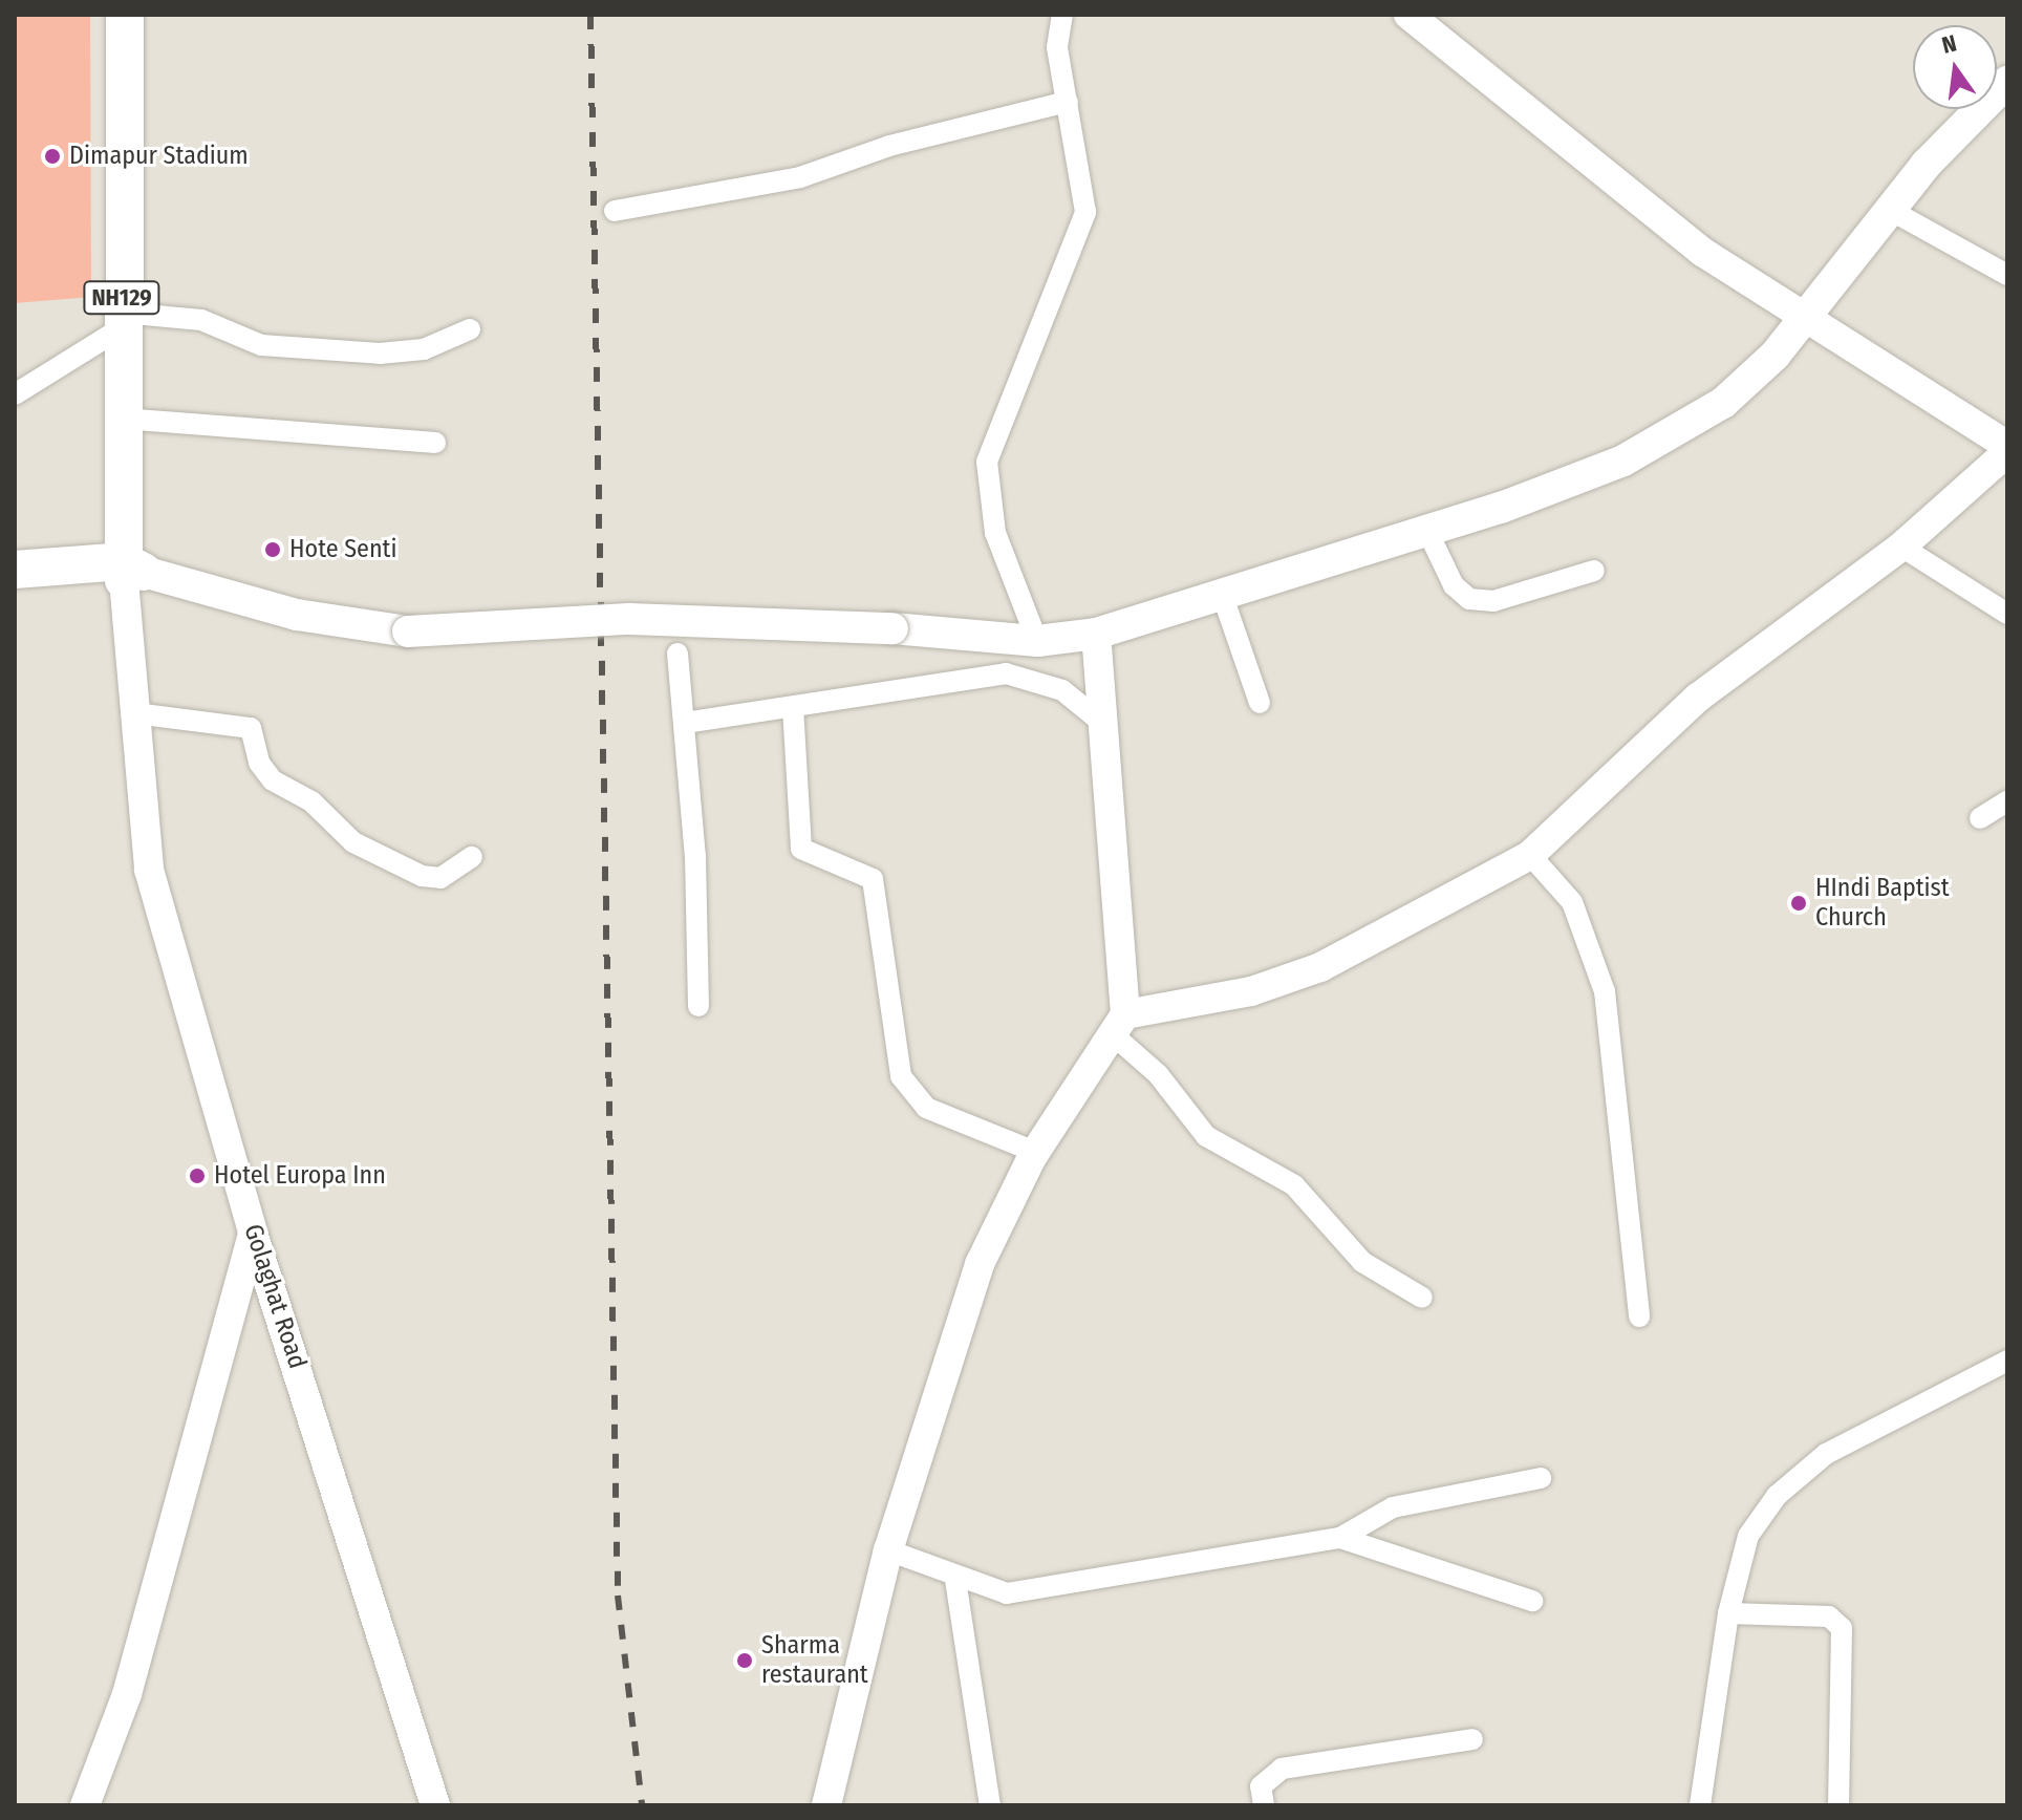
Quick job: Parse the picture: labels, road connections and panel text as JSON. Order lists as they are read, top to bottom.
{
  "streets": {
    "highway": ["NH129"],
    "street": ["Golaghat Road"]
  },
  "crossings": [
    ["NH129", "Golaghat Road"]
  ],
  "places": [
    "Dimapur Stadium",
    "Hote Senti",
    "HIndi Baptist Church",
    "Hotel Europa Inn",
    "Sharma restaurant"
  ],
  "north": "top"
}
